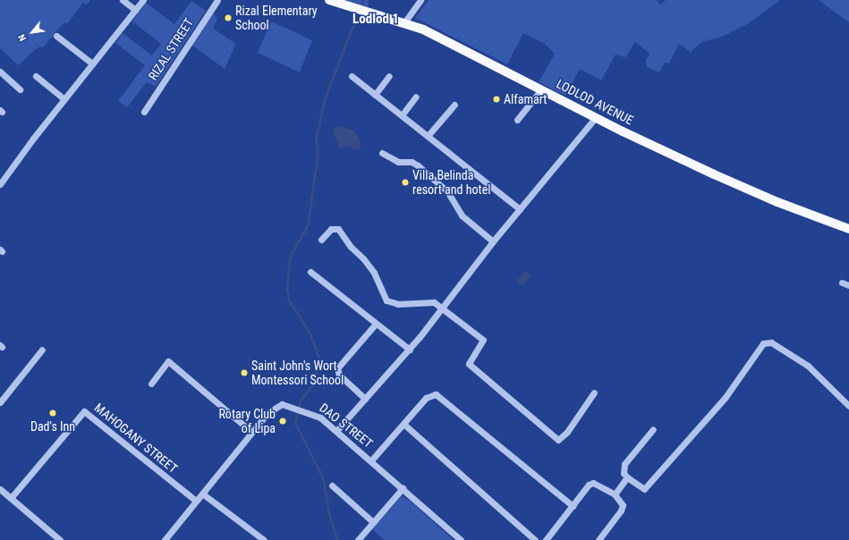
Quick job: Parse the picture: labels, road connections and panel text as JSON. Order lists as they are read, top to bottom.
{
  "streets": {
    "main road": ["LODLOD AVENUE"],
    "street": ["RIZAL STREET", "DAO STREET", "MAHOGANY STREET"]
  },
  "crossings": [
    ["DAO STREET", "MAHOGANY STREET"]
  ],
  "districts": ["Lodlod 1"],
  "places": [
    "Rizal Elementary School",
    "Alfamart",
    "Villa Belinda resort and hotel",
    "Saint John's Wort Montessori School",
    "Dad's Inn",
    "Rotary Club of Lipa"
  ],
  "north": "bottom left"
}
